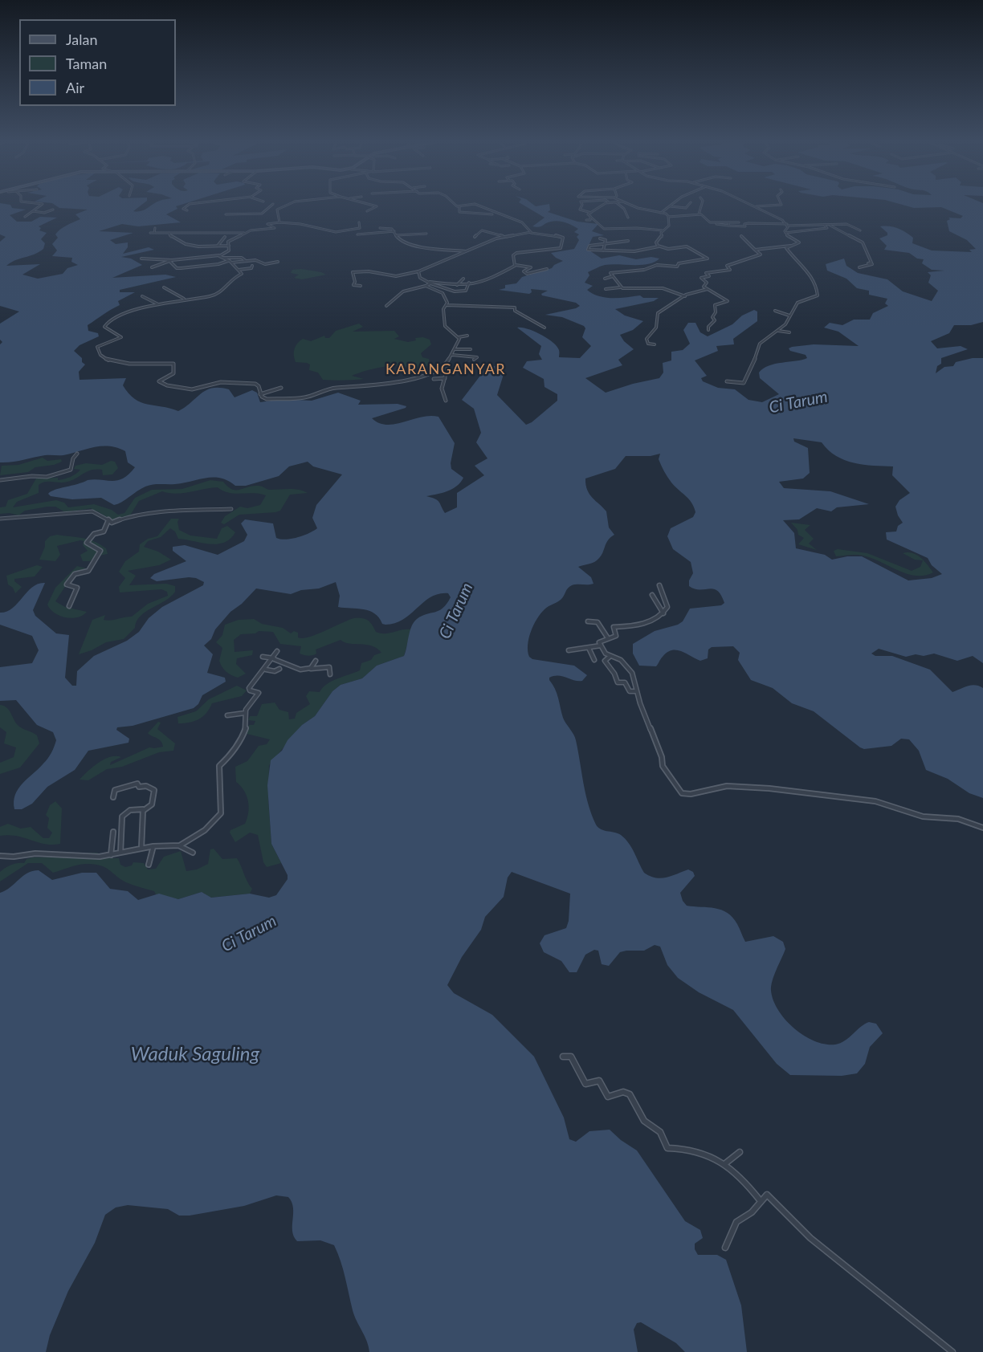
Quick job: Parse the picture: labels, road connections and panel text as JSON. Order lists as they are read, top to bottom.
{
  "districts": ["KARANGANYAR"],
  "water": ["Ci Tarum", "Waduk Saguling"],
  "legend": ["Jalan", "Taman", "Air"]
}
